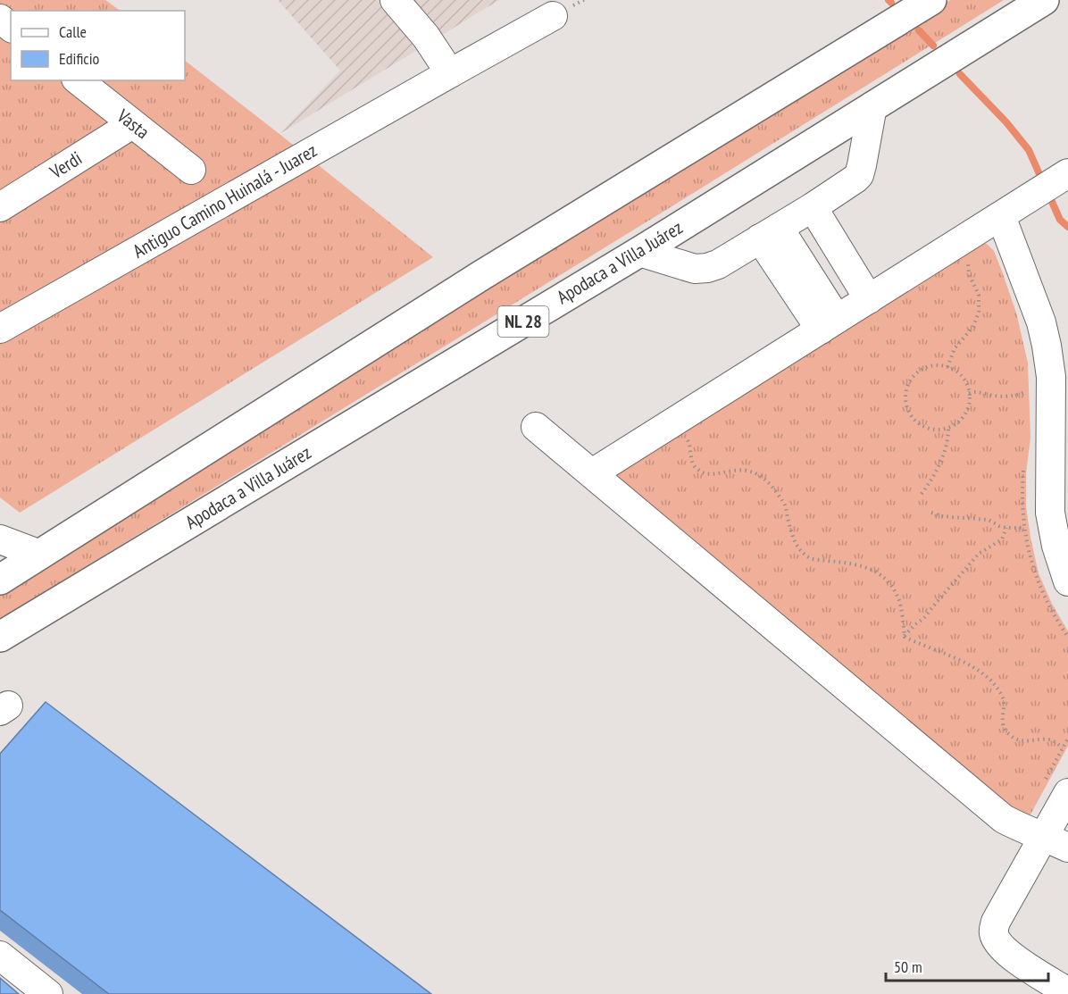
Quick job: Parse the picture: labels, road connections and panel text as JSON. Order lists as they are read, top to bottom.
{
  "streets": {
    "main road": ["Apodaca a Villa Juárez", "NL 28"],
    "street": ["Vasta", "Verdi", "Antiguo Camino Huinalá - Juarez"]
  },
  "crossings": [
    ["Vasta", "Verdi"]
  ],
  "legend": ["Calle", "Edificio"],
  "scale_bar": "50 m"
}
